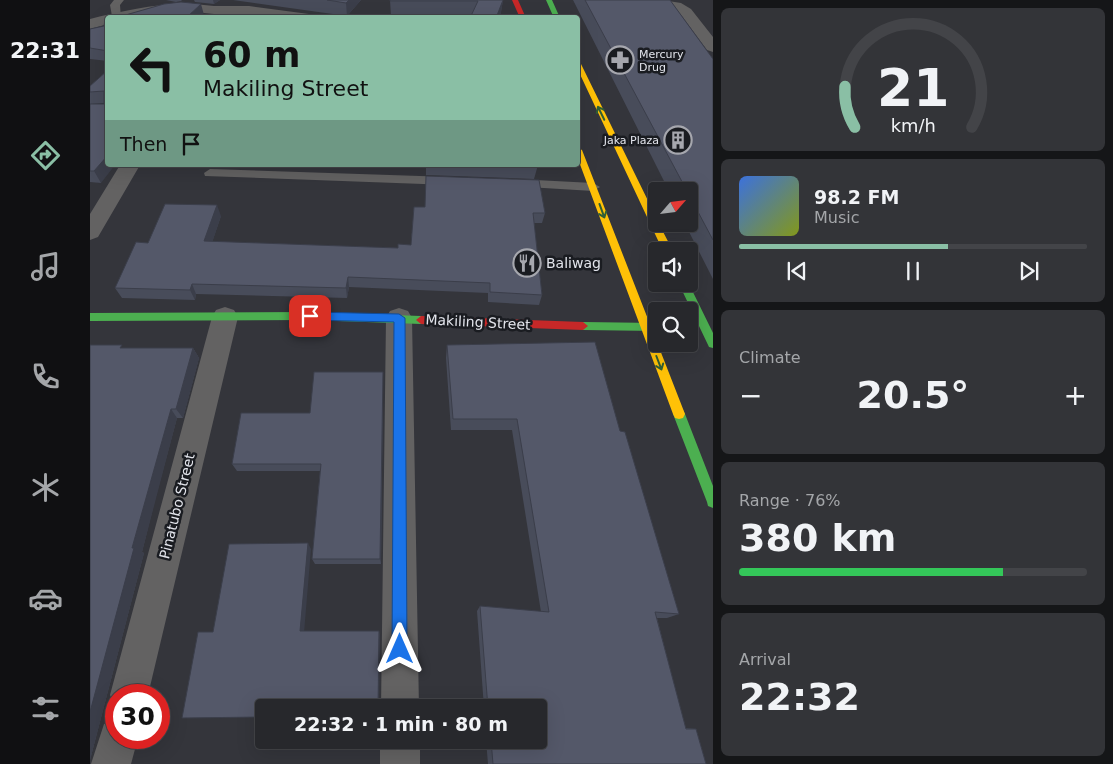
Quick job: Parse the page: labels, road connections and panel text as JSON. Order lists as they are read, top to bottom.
{
  "streets": {
    "main road": ["Makiling Street"],
    "street": ["Pinatubo Street"]
  },
  "crossings": [
    ["Makiling Street", "Pinatubo Street"]
  ],
  "places": {
    "pharmacy": ["Mercury Drug"],
    "building": ["Jaka Plaza"],
    "restaurant": ["Baliwag"]
  },
  "north": "top right",
  "page": {
    "tabs": "22:31",
    "turn": ["60 m", "Makiling Street"],
    "then": "Then",
    "song": ["98.2 FM", "Music"],
    "tile": [
      "Climate",
      ["Range · 76%", "380 km"],
      ["Arrival", "22:32"]
    ],
    "heat": ["−", "20.5°", "+"],
    "limit": "30",
    "trip": "22:32 · 1 min · 80 m",
    "gauge": ["21", "km/h"]
  }
}
